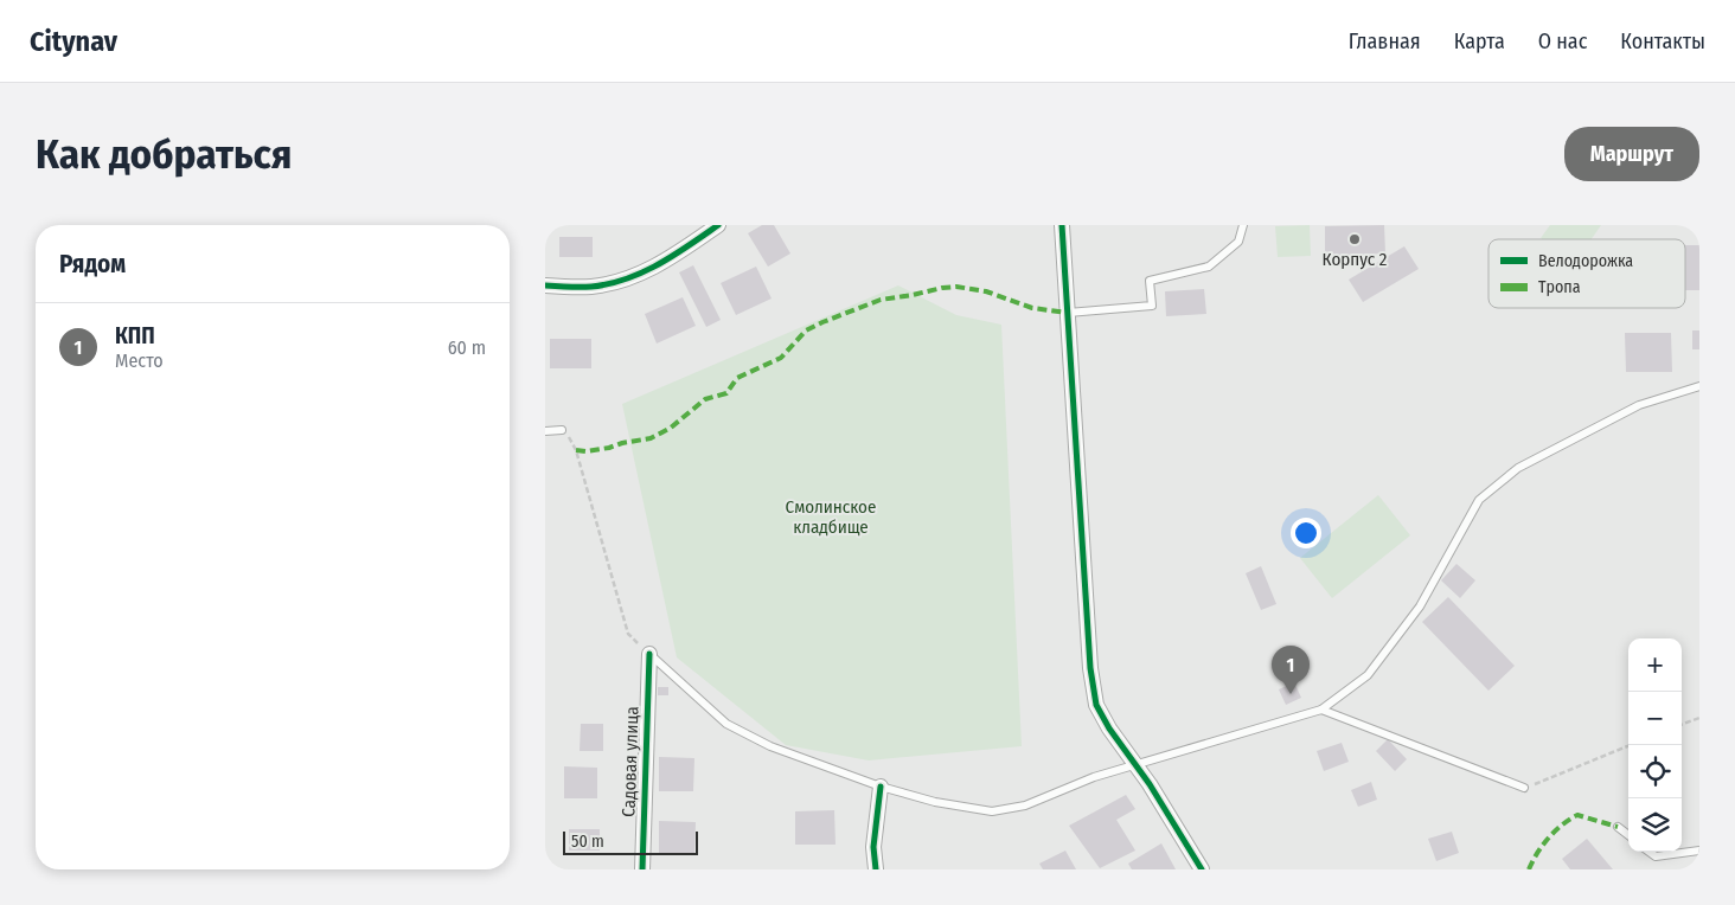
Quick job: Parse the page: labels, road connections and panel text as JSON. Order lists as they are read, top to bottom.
{
  "streets": {
    "street": ["Садовая улица"]
  },
  "parks": ["Смолинское кладбище"],
  "places": ["Корпус 2"],
  "legend": ["Велодорожка", "Тропа"],
  "scale_bar": "50 m",
  "page": {
    "header": "Citynav",
    "nav": [
      "Главная",
      "Карта",
      "О нас",
      "Контакты"
    ],
    "buttons": "Маршрут",
    "title": "Как добраться",
    "heading": "Рядом",
    "list": [
      {
        "mark": "1",
        "name": "КПП",
        "note": "Место",
        "value": "60 m"
      }
    ],
    "map_buttons": ["+", "−"],
    "pins": "1",
    "scale": "50 m"
  }
}
